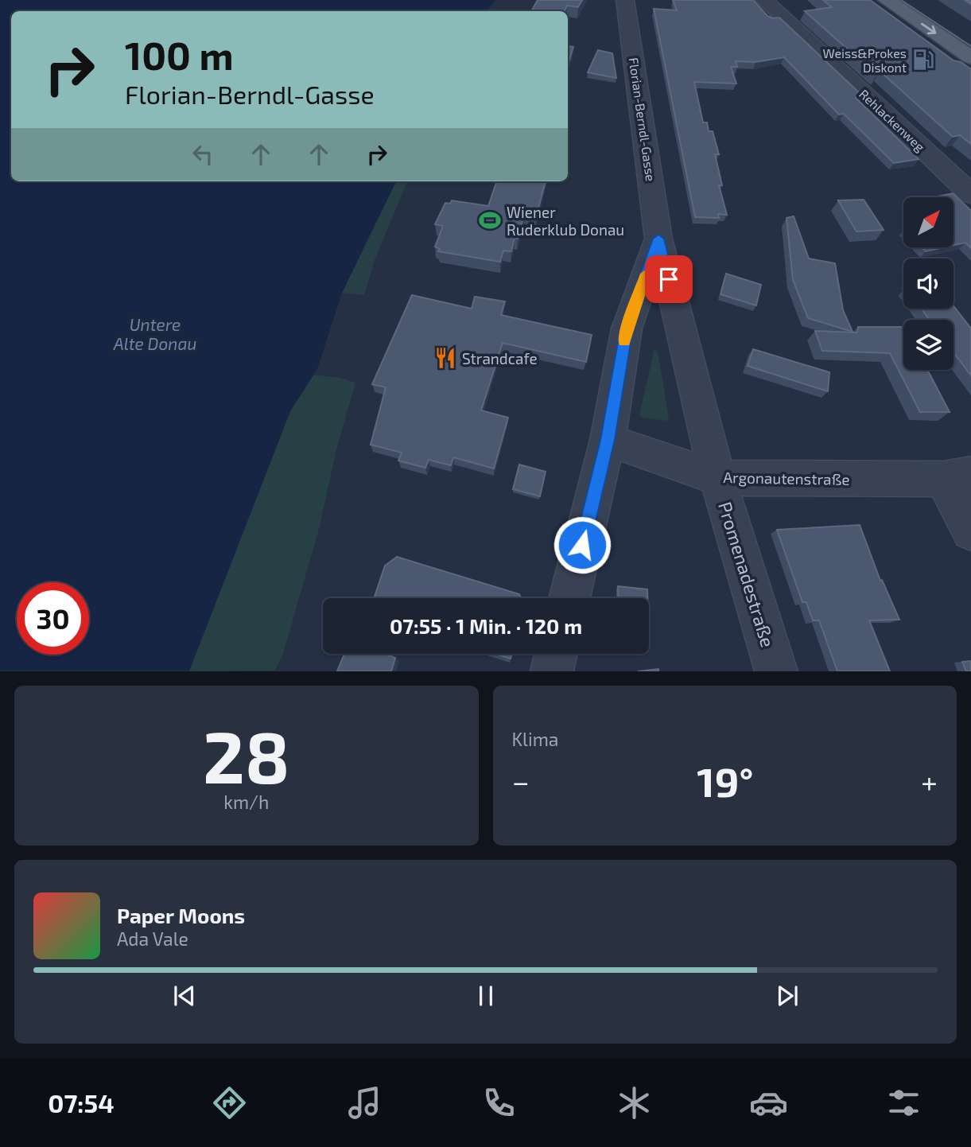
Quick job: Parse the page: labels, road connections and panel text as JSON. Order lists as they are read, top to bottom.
{
  "streets": {
    "street": [
      "Florian-Berndl-Gasse",
      "Rehlackenweg",
      "Argonautenstraße",
      "Promenadestraße"
    ]
  },
  "crossings": [
    ["Florian-Berndl-Gasse", "Argonautenstraße"],
    ["Florian-Berndl-Gasse", "Promenadestraße"],
    ["Argonautenstraße", "Promenadestraße"]
  ],
  "water": ["Untere Alte Donau"],
  "places": {
    "fuel station": ["Weiss&Prokes Diskont"],
    "sports": ["Wiener Ruderklub Donau"],
    "restaurant": ["Strandcafe"]
  },
  "north": "top right",
  "page": {
    "turn": ["100 m", "Florian-Berndl-Gasse"],
    "limit": "30",
    "trip": "07:55 · 1 Min. · 120 m",
    "tile": [
      ["28", "km/h"],
      "Klima"
    ],
    "heat": ["−", "19°", "+"],
    "song": ["Paper Moons", "Ada Vale"],
    "tabs": "07:54"
  }
}
